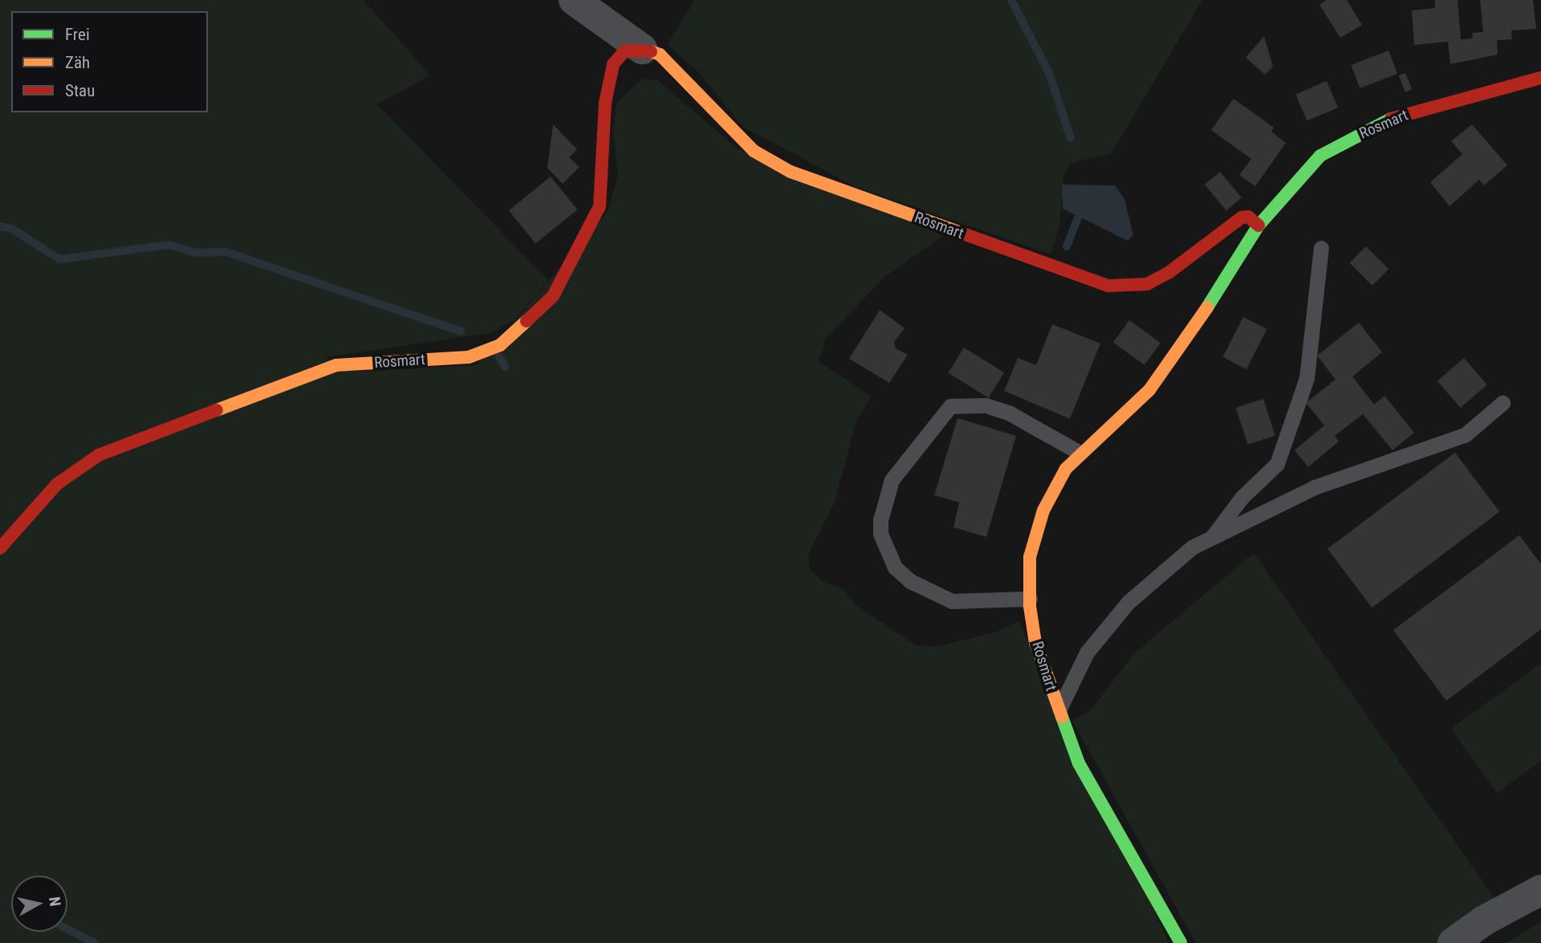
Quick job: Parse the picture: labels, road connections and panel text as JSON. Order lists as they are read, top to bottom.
{
  "streets": {
    "street": ["Rosmart"]
  },
  "legend": ["Frei", "Zäh", "Stau"],
  "north": "right"
}
